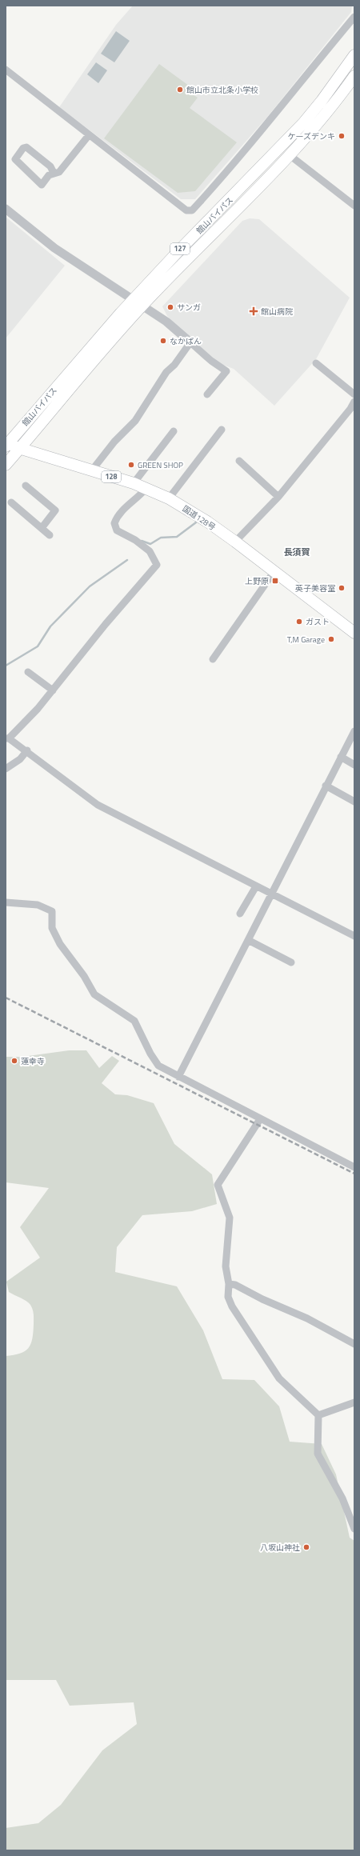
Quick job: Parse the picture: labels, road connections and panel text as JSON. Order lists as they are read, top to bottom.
{
  "streets": {
    "highway": [
      "館山バイパス",
      "127",
      "128",
      "国道128号"
    ]
  },
  "crossings": [
    ["館山バイパス", "128"],
    ["館山バイパス", "国道128号"],
    ["128", "国道128号"]
  ],
  "districts": ["長須賀"],
  "places": {
    "other": [
      "館山市立北条小学校",
      "ケーズデンキ",
      "サンガ",
      "なかぱん",
      "GREEN SHOP",
      "英子美容室",
      "ガスト",
      "T,M Garage",
      "蓮幸寺",
      "八坂山神社"
    ],
    "health": ["館山病院"],
    "transit": ["上野原"]
  }
}
